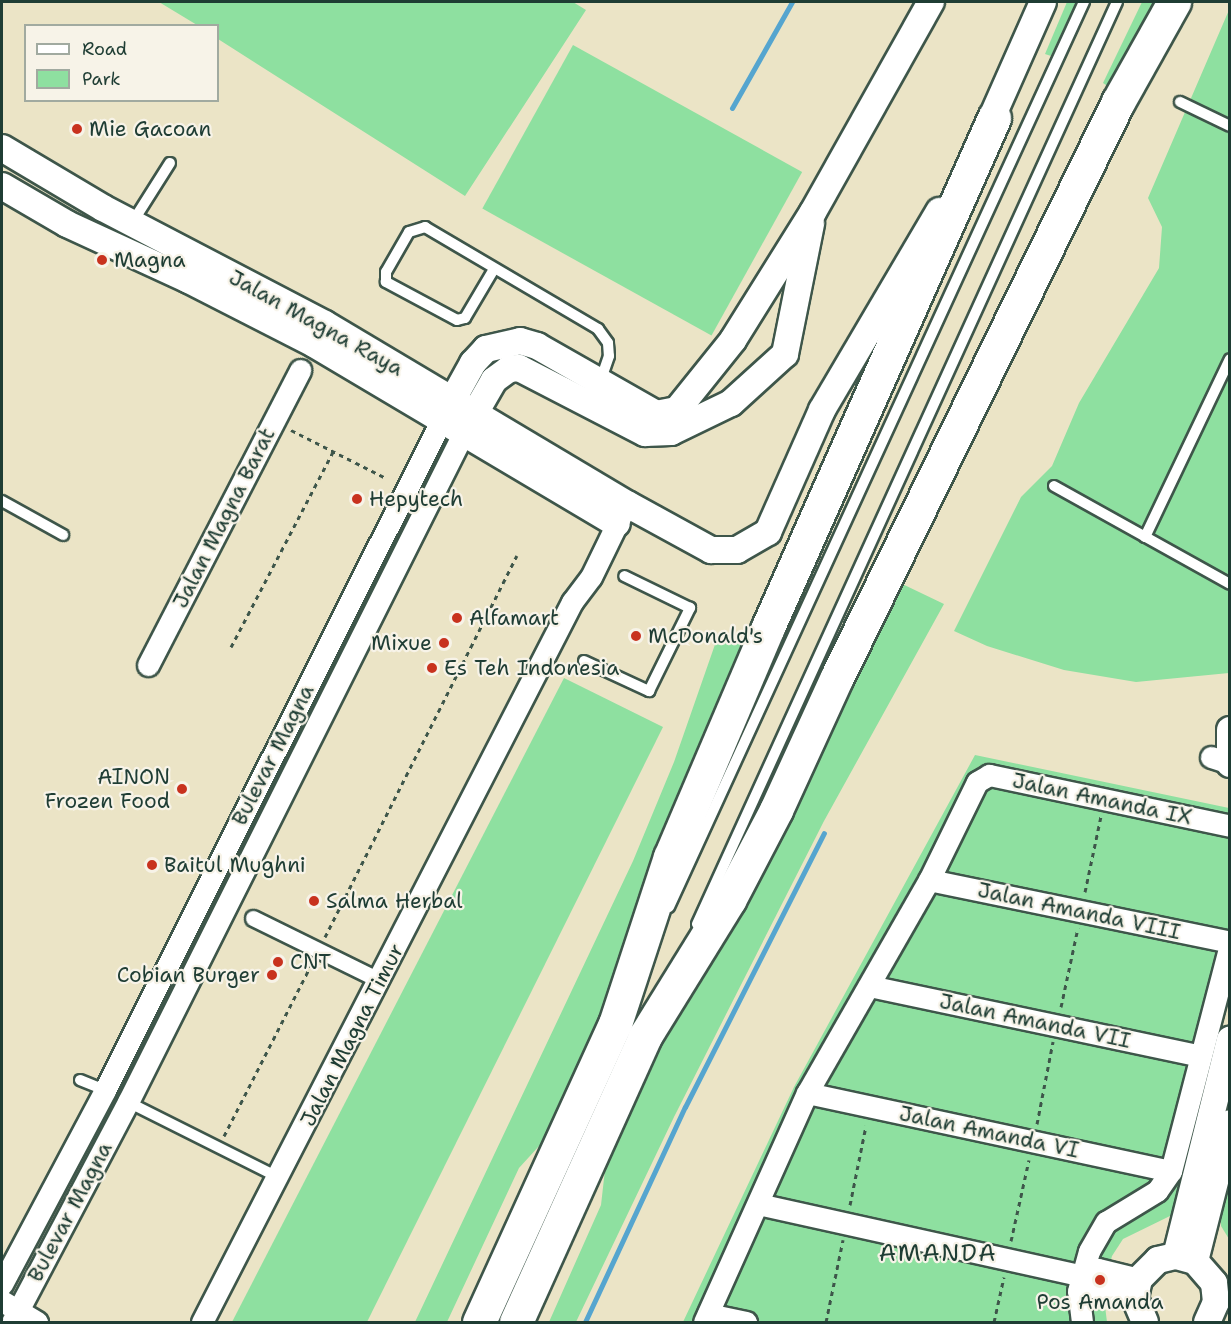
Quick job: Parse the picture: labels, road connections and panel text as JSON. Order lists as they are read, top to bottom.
{
  "streets": {
    "street": [
      "Jalan Magna Raya",
      "Jalan Magna Barat",
      "Bulevar Magna",
      "Jalan Amanda IX",
      "Jalan Amanda VIII",
      "Jalan Amanda VII",
      "Jalan Magna Timur",
      "Jalan Amanda VI"
    ]
  },
  "crossings": [
    ["Jalan Magna Raya", "Bulevar Magna"],
    ["Jalan Magna Raya", "Jalan Magna Timur"],
    ["Jalan Amanda IX", "Jalan Amanda VIII"]
  ],
  "districts": ["AMANDA"],
  "places": [
    "Mie Gacoan",
    "Magna",
    "Hepytech",
    "Alfamart",
    "McDonald's",
    "Mixue",
    "Es Teh Indonesia",
    "AINON Frozen Food",
    "Baitul Mughni",
    "Salma Herbal",
    "CNT",
    "Cobian Burger",
    "Pos Amanda"
  ],
  "legend": ["Road", "Park"]
}
